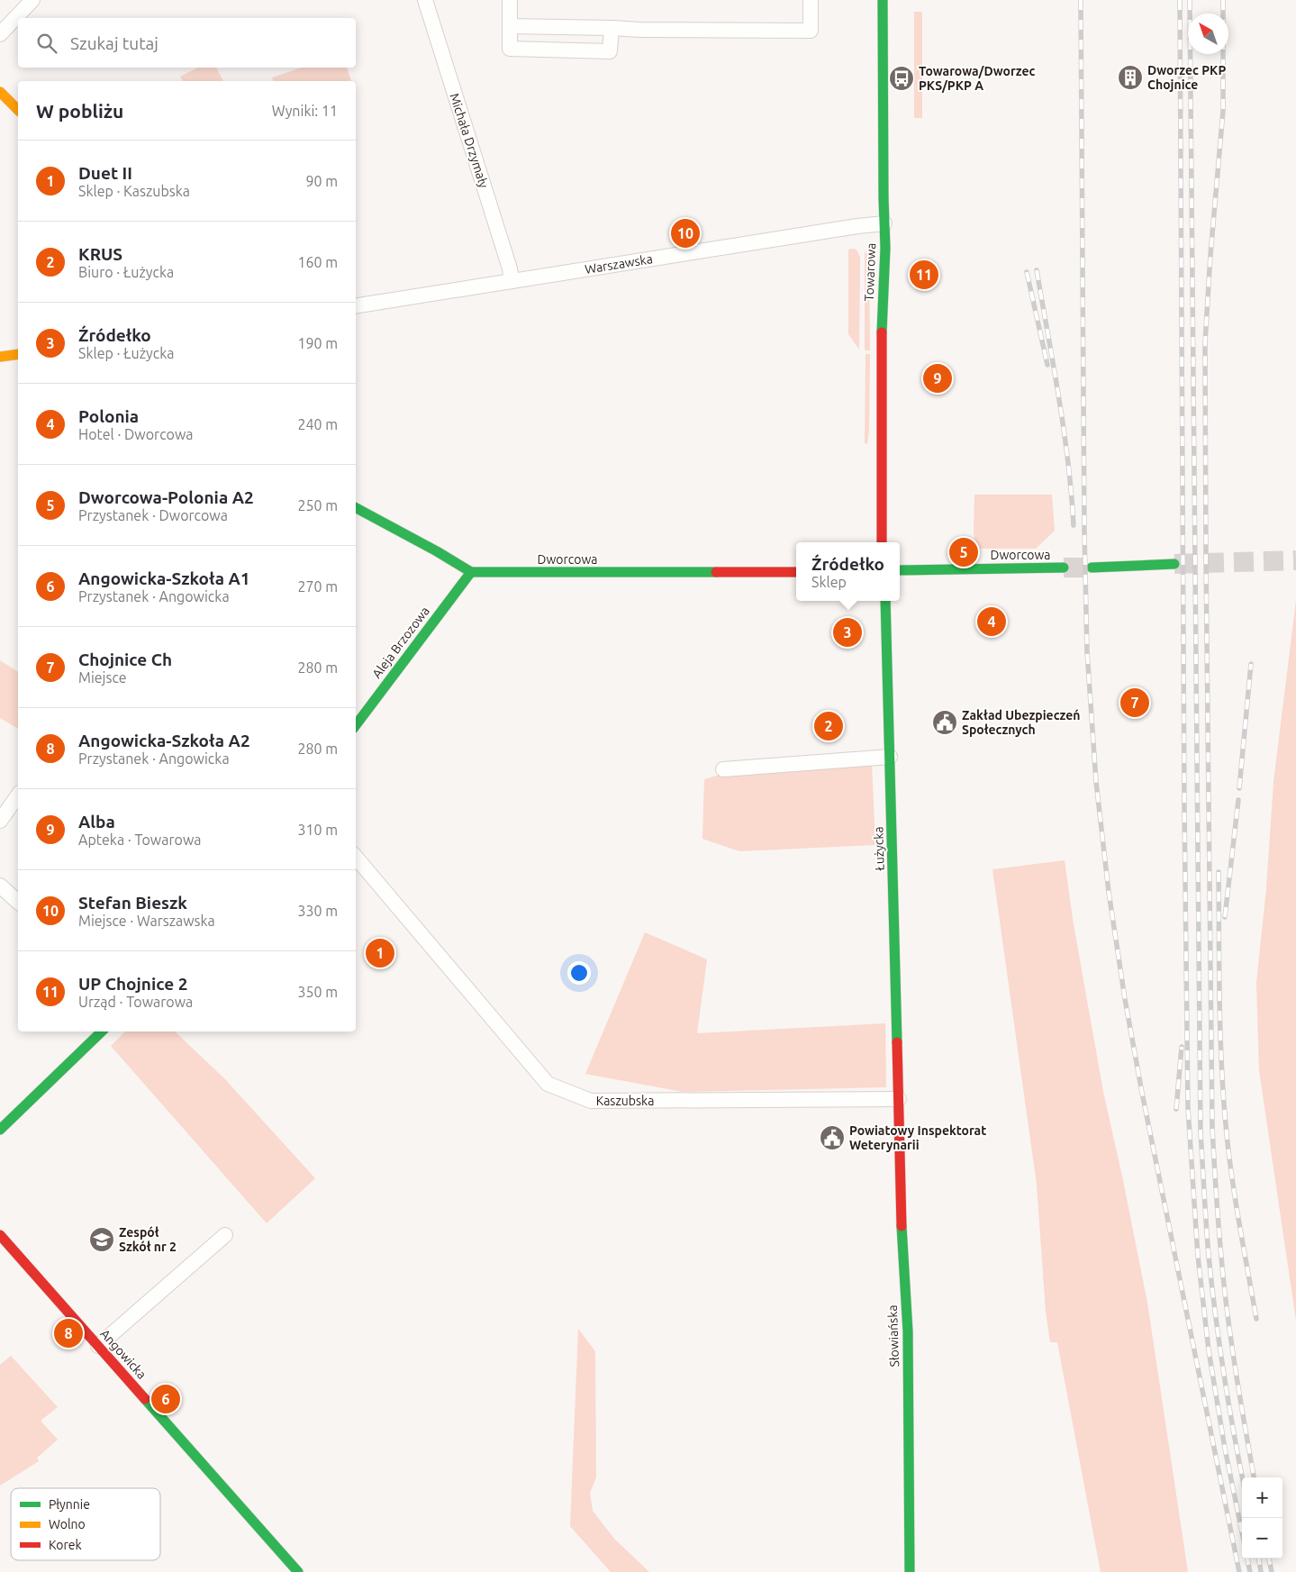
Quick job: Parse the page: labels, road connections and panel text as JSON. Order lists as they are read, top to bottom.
{
  "streets": {
    "street": [
      "Michała Drzymały",
      "Warszawska",
      "Towarowa",
      "Dworcowa",
      "Aleja Brzozowa",
      "Łużycka",
      "Kaszubska",
      "Słowiańska",
      "Angowicka"
    ]
  },
  "crossings": [
    ["Michała Drzymały", "Warszawska"],
    ["Warszawska", "Towarowa"],
    ["Dworcowa", "Aleja Brzozowa"],
    ["Łużycka", "Kaszubska"],
    ["Łużycka", "Słowiańska"],
    ["Kaszubska", "Słowiańska"]
  ],
  "places": {
    "building": ["Dworzec PKP Chojnice"],
    "bus stop": ["Towarowa/Dworzec PKS/PKP A"],
    "public building": ["Zakład Ubezpieczeń Społecznych", "Powiatowy Inspektorat Weterynarii"],
    "school or university": ["Zespół Szkół nr 2"]
  },
  "legend": ["Płynnie", "Wolno", "Korek"],
  "north": "top left",
  "page": {
    "search": "Szukaj tutaj",
    "heading": ["W pobliżu", "Wyniki: 11"],
    "list": [
      {
        "mark": "1",
        "name": "Duet II",
        "note": "Sklep · Kaszubska",
        "value": "90 m"
      },
      {
        "mark": "2",
        "name": "KRUS",
        "note": "Biuro · Łużycka",
        "value": "160 m"
      },
      {
        "mark": "3",
        "name": "Źródełko",
        "note": "Sklep · Łużycka",
        "value": "190 m"
      },
      {
        "mark": "4",
        "name": "Polonia",
        "note": "Hotel · Dworcowa",
        "value": "240 m"
      },
      {
        "mark": "5",
        "name": "Dworcowa-Polonia A2",
        "note": "Przystanek · Dworcowa",
        "value": "250 m"
      },
      {
        "mark": "6",
        "name": "Angowicka-Szkoła A1",
        "note": "Przystanek · Angowicka",
        "value": "270 m"
      },
      {
        "mark": "7",
        "name": "Chojnice Ch",
        "note": "Miejsce",
        "value": "280 m"
      },
      {
        "mark": "8",
        "name": "Angowicka-Szkoła A2",
        "note": "Przystanek · Angowicka",
        "value": "280 m"
      },
      {
        "mark": "9",
        "name": "Alba",
        "note": "Apteka · Towarowa",
        "value": "310 m"
      },
      {
        "mark": "10",
        "name": "Stefan Bieszk",
        "note": "Miejsce · Warszawska",
        "value": "330 m"
      },
      {
        "mark": "11",
        "name": "UP Chojnice 2",
        "note": "Urząd · Towarowa",
        "value": "350 m"
      }
    ],
    "pins": [
      "10",
      "11",
      "9",
      "5",
      "4",
      "3",
      "7",
      "2",
      "1",
      "8",
      "6"
    ],
    "popup": ["Źródełko", "Sklep"],
    "map_buttons": ["+", "−"]
  }
}
